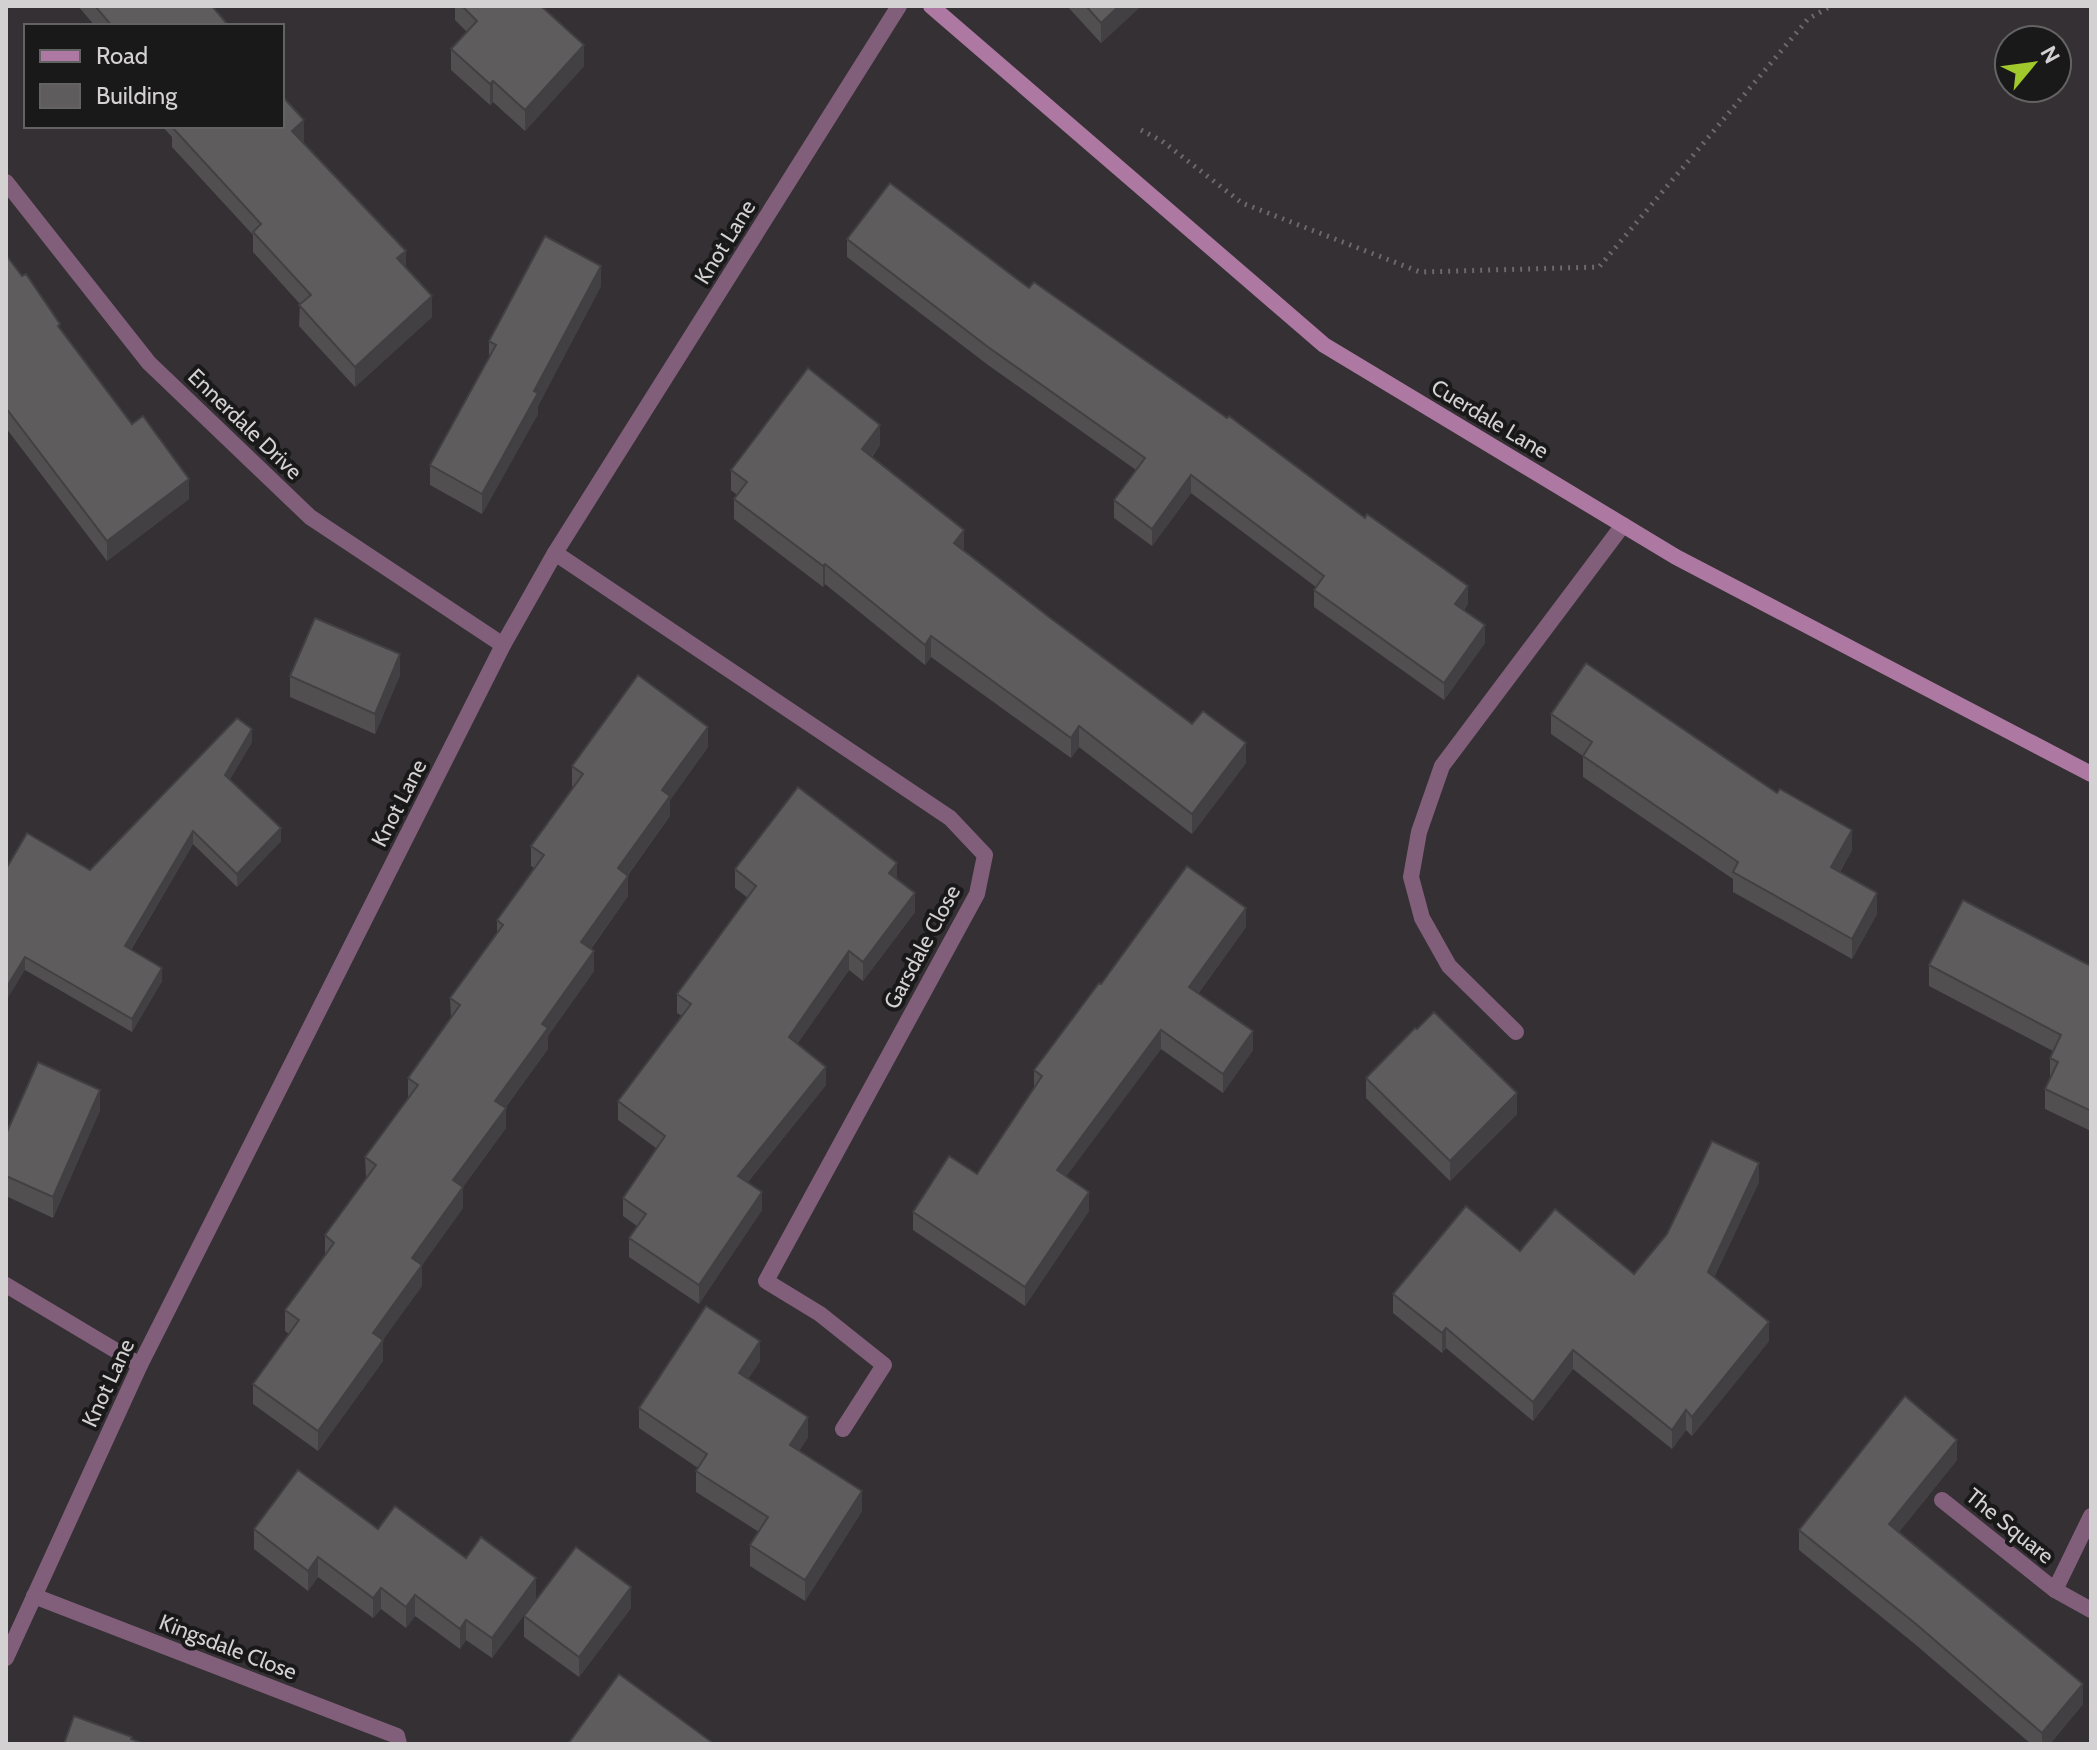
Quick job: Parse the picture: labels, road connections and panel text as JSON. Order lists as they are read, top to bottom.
{
  "streets": {
    "main road": ["Cuerdale Lane"],
    "street": [
      "Knot Lane",
      "Ennerdale Drive",
      "Garsdale Close",
      "The Square",
      "Kingsdale Close"
    ]
  },
  "crossings": [
    ["Knot Lane", "Ennerdale Drive"],
    ["Knot Lane", "Garsdale Close"],
    ["Knot Lane", "Kingsdale Close"]
  ],
  "legend": ["Road", "Building"],
  "north": "top right"
}
